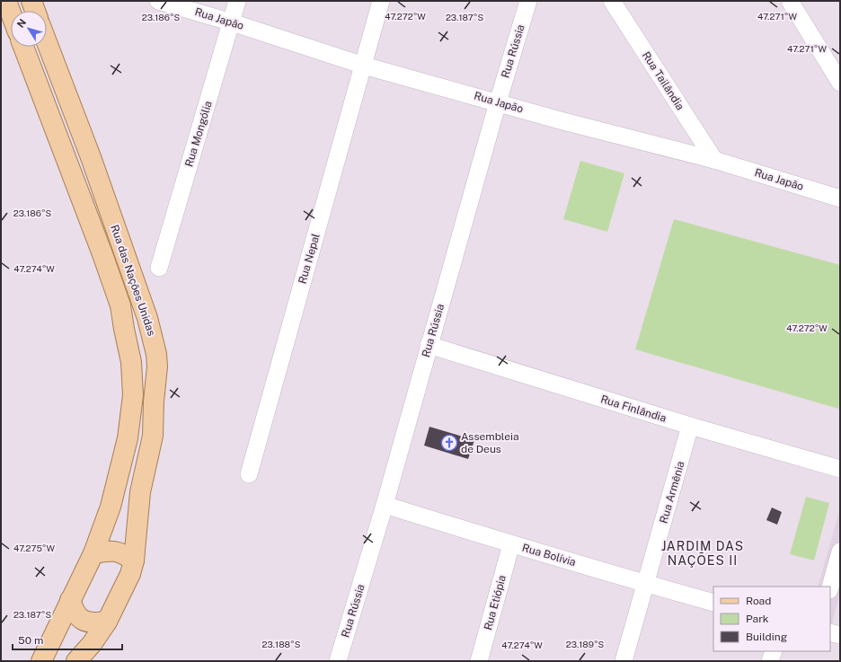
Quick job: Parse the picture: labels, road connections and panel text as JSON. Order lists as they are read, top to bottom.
{
  "streets": {
    "main road": ["Rua das Nações Unidas"],
    "street": [
      "Rua Japão",
      "Rua Rússia",
      "Rua Tailândia",
      "Rua Mongólia",
      "Rua Nepal",
      "Rua Finlândia",
      "Rua Armênia",
      "Rua Bolívia",
      "Rua Etiópia"
    ]
  },
  "crossings": [
    ["Rua Japão", "Rua Rússia"],
    ["Rua Japão", "Rua Tailândia"],
    ["Rua Japão", "Rua Mongólia"],
    ["Rua Japão", "Rua Nepal"],
    ["Rua Rússia", "Rua Finlândia"],
    ["Rua Rússia", "Rua Bolívia"],
    ["Rua Finlândia", "Rua Armênia"],
    ["Rua Armênia", "Rua Bolívia"],
    ["Rua Bolívia", "Rua Etiópia"]
  ],
  "districts": ["JARDIM DAS NAÇÕES II"],
  "places": {
    "church": ["Assembleia de Deus"]
  },
  "legend": ["Road", "Park", "Building"],
  "scale_bar": "50 m",
  "north": "top left",
  "coordinates": [
    "47.271°W",
    "47.272°W",
    "23.187°S",
    "23.186°S",
    "47.274°W",
    "47.275°W",
    "23.188°S",
    "23.189°S"
  ]
}
